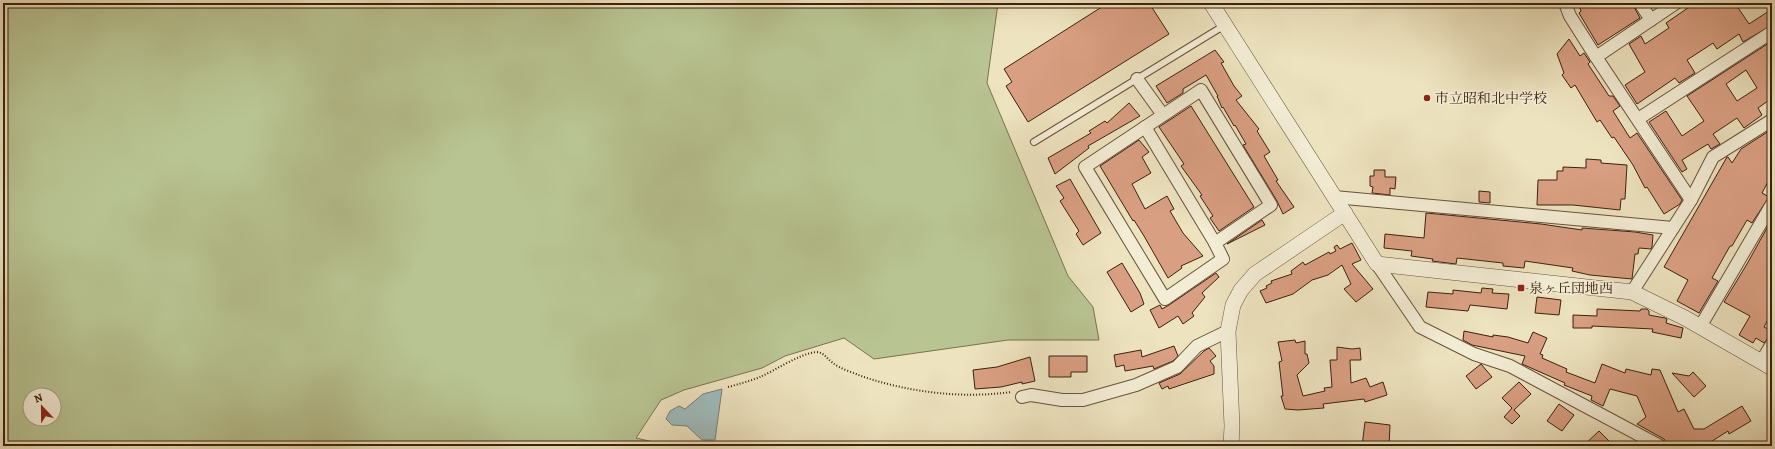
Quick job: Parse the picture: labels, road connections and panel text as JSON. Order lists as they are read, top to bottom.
{
  "places": {
    "other": ["市立昭和北中学校"],
    "transit": ["泉ヶ丘団地西"]
  },
  "north": "top"
}
